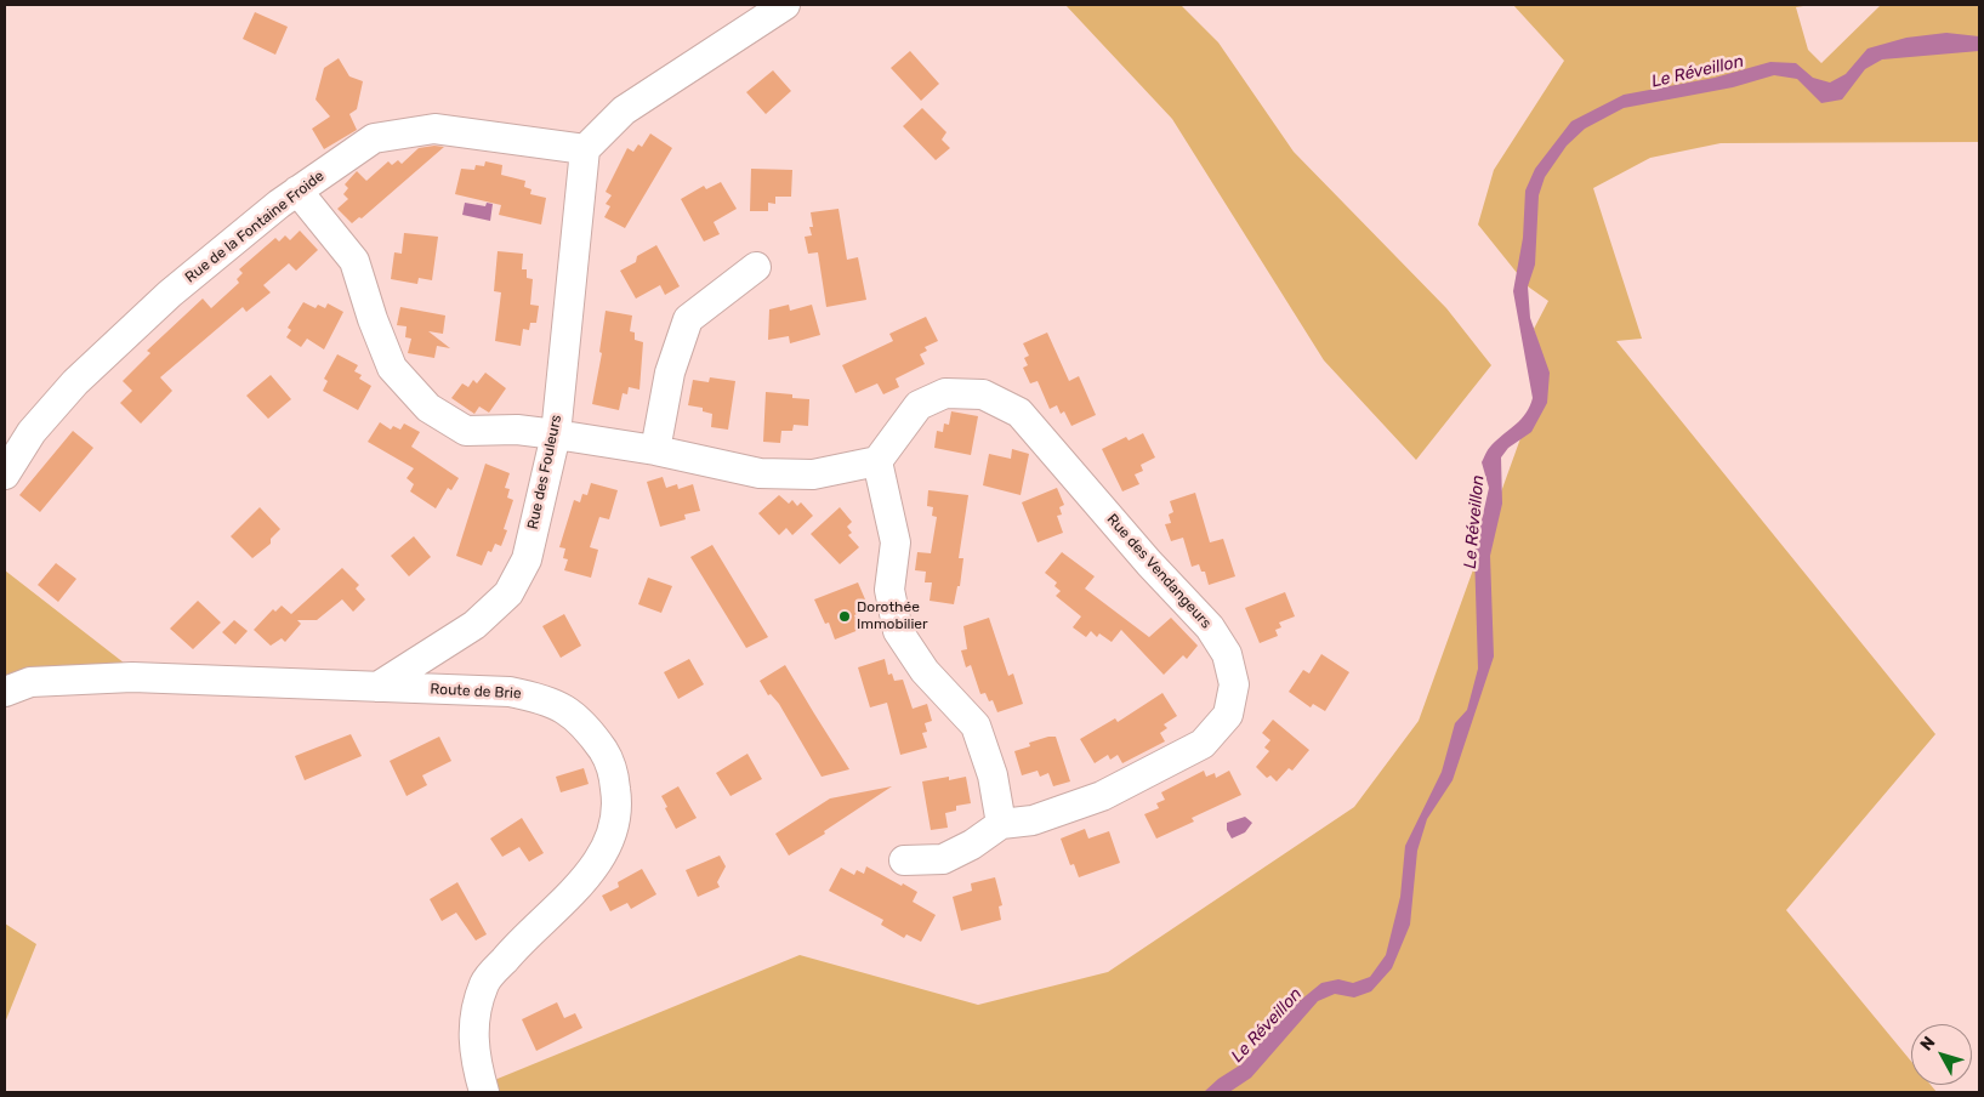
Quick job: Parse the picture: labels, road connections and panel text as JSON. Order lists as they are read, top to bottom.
{
  "streets": {
    "street": [
      "Rue de la Fontaine Froide",
      "Rue des Fouleurs",
      "Rue des Vendangeurs",
      "Route de Brie"
    ]
  },
  "crossings": [
    ["Rue de la Fontaine Froide", "Rue des Fouleurs"],
    ["Rue des Fouleurs", "Route de Brie"]
  ],
  "water": ["Le Réveillon"],
  "places": ["Dorothée Immobilier"],
  "north": "top left"
}
